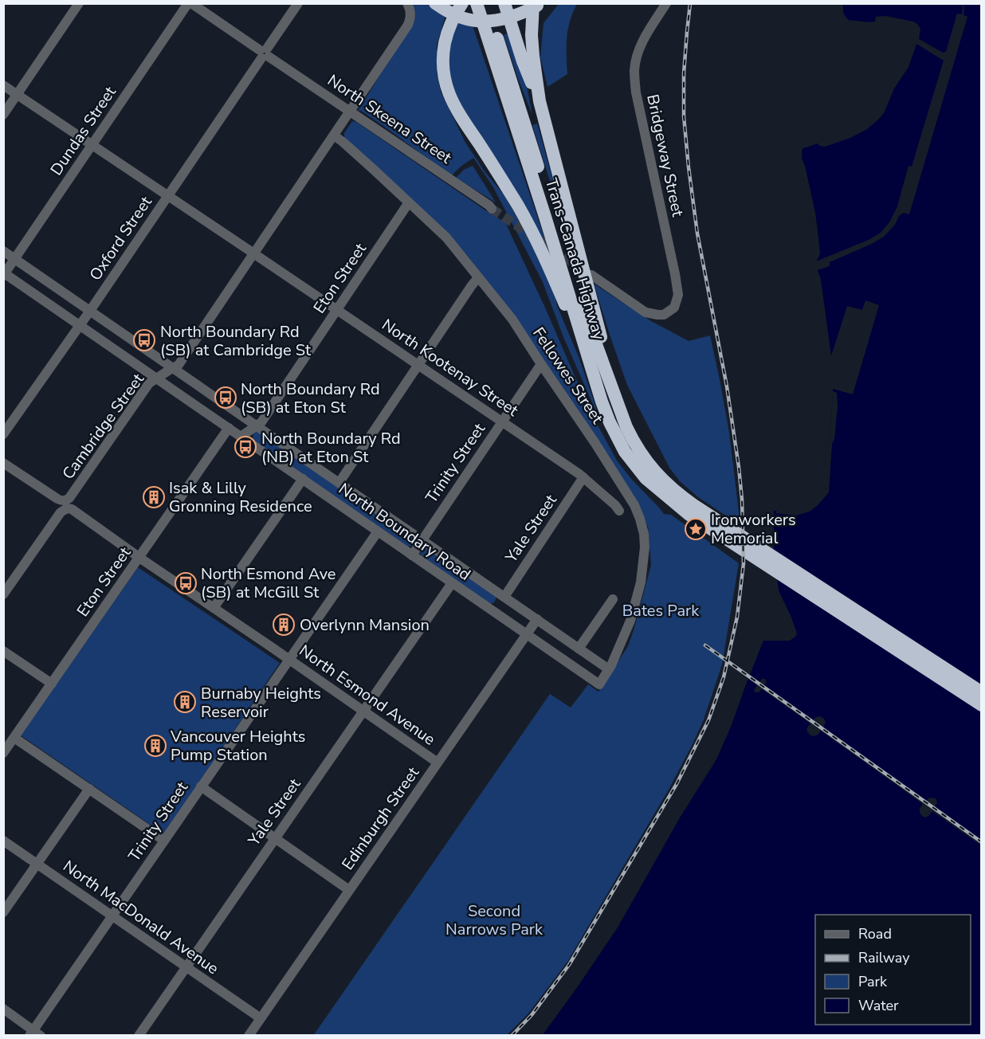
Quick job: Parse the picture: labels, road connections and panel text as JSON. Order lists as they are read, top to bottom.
{
  "streets": {
    "highway": ["Trans-Canada Highway"],
    "street": [
      "North Skeena Street",
      "Dundas Street",
      "Bridgeway Street",
      "Oxford Street",
      "Eton Street",
      "North Kootenay Street",
      "Fellowes Street",
      "Cambridge Street",
      "Trinity Street",
      "Yale Street",
      "North Boundary Road",
      "North Esmond Avenue",
      "Edinburgh Street",
      "North MacDonald Avenue"
    ]
  },
  "crossings": [
    ["North Skeena Street", "Dundas Street"],
    ["North Skeena Street", "Oxford Street"],
    ["North Skeena Street", "Cambridge Street"],
    ["Dundas Street", "North Kootenay Street"],
    ["Dundas Street", "North Boundary Road"],
    ["Oxford Street", "North Kootenay Street"],
    ["Oxford Street", "North Boundary Road"],
    ["Eton Street", "North Kootenay Street"],
    ["Eton Street", "Fellowes Street"],
    ["Eton Street", "North Boundary Road"],
    ["Eton Street", "North Esmond Avenue"],
    ["North Kootenay Street", "Cambridge Street"],
    ["North Kootenay Street", "Trinity Street"],
    ["North Kootenay Street", "Yale Street"],
    ["Fellowes Street", "Cambridge Street"],
    ["Fellowes Street", "Trinity Street"],
    ["Fellowes Street", "North Boundary Road"],
    ["Cambridge Street", "North Boundary Road"],
    ["Cambridge Street", "North Esmond Avenue"],
    ["Trinity Street", "North Boundary Road"],
    ["Trinity Street", "North Esmond Avenue"],
    ["Trinity Street", "North MacDonald Avenue"],
    ["Yale Street", "North Boundary Road"],
    ["Yale Street", "North Esmond Avenue"],
    ["Yale Street", "North MacDonald Avenue"],
    ["North Boundary Road", "Edinburgh Street"],
    ["North Esmond Avenue", "Edinburgh Street"],
    ["Edinburgh Street", "North MacDonald Avenue"]
  ],
  "parks": ["Bates Park", "Second Narrows Park"],
  "places": {
    "bus stop": [
      "North Boundary Rd (SB) at Cambridge St",
      "North Boundary Rd (SB) at Eton St",
      "North Boundary Rd (NB) at Eton St",
      "North Esmond Ave (SB) at McGill St"
    ],
    "building": [
      "Isak & Lilly Gronning Residence",
      "Overlynn Mansion",
      "Burnaby Heights Reservoir",
      "Vancouver Heights Pump Station"
    ],
    "place": ["Ironworkers Memorial"]
  },
  "legend": [
    "Road",
    "Railway",
    "Park",
    "Water"
  ]
}
